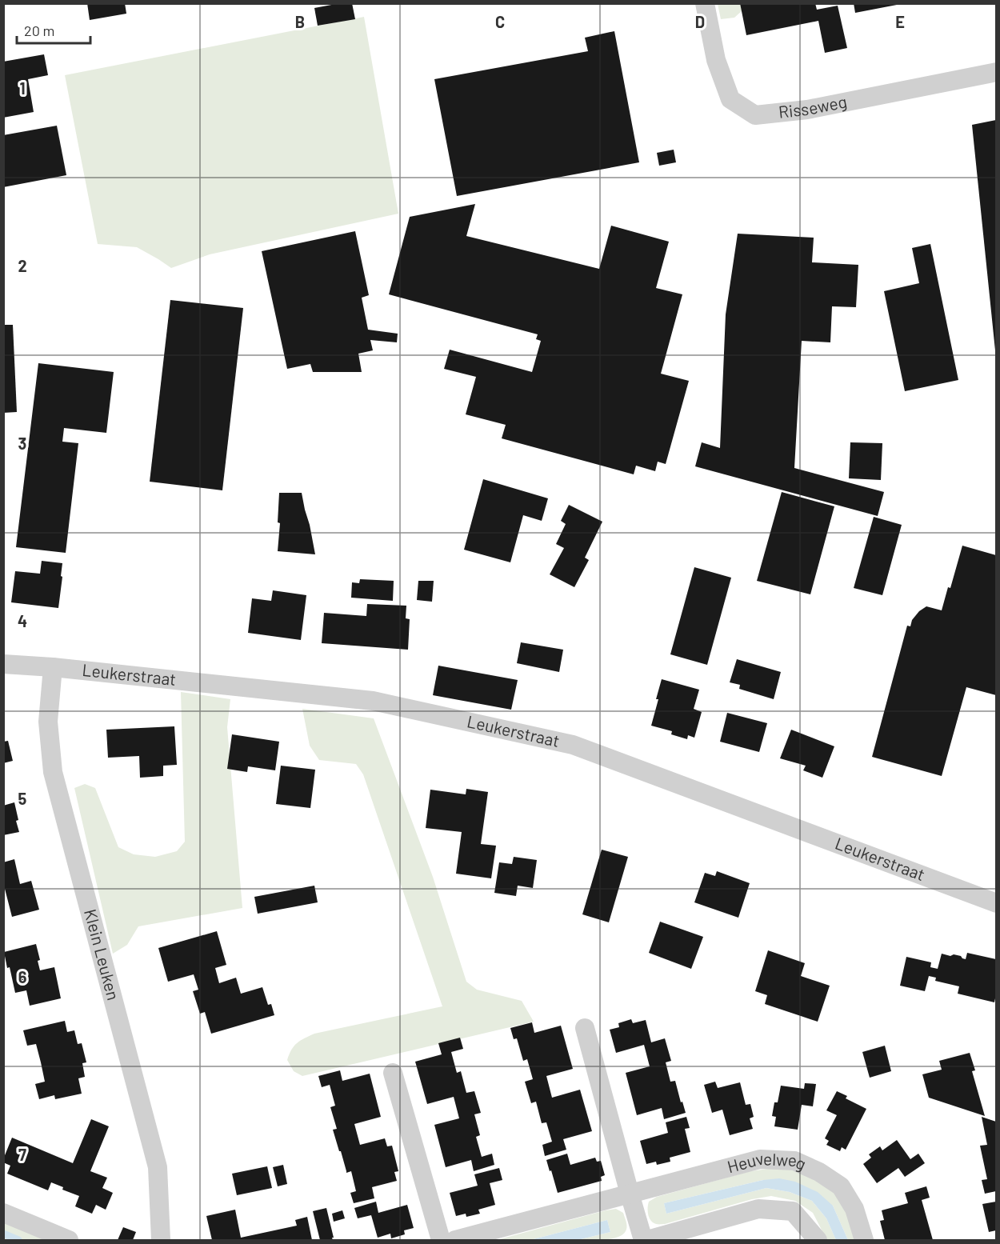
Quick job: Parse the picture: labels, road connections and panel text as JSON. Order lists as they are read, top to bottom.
{
  "streets": {
    "street": [
      "Risseweg",
      "Leukerstraat",
      "Klein Leuken",
      "Heuvelweg"
    ]
  },
  "crossings": [
    ["Leukerstraat", "Klein Leuken"]
  ],
  "scale_bar": "20 m",
  "grid": {
    "columns": [
      "B",
      "C",
      "D",
      "E"
    ],
    "rows": [
      "1",
      "2",
      "3",
      "4",
      "5",
      "6",
      "7"
    ]
  }
}
